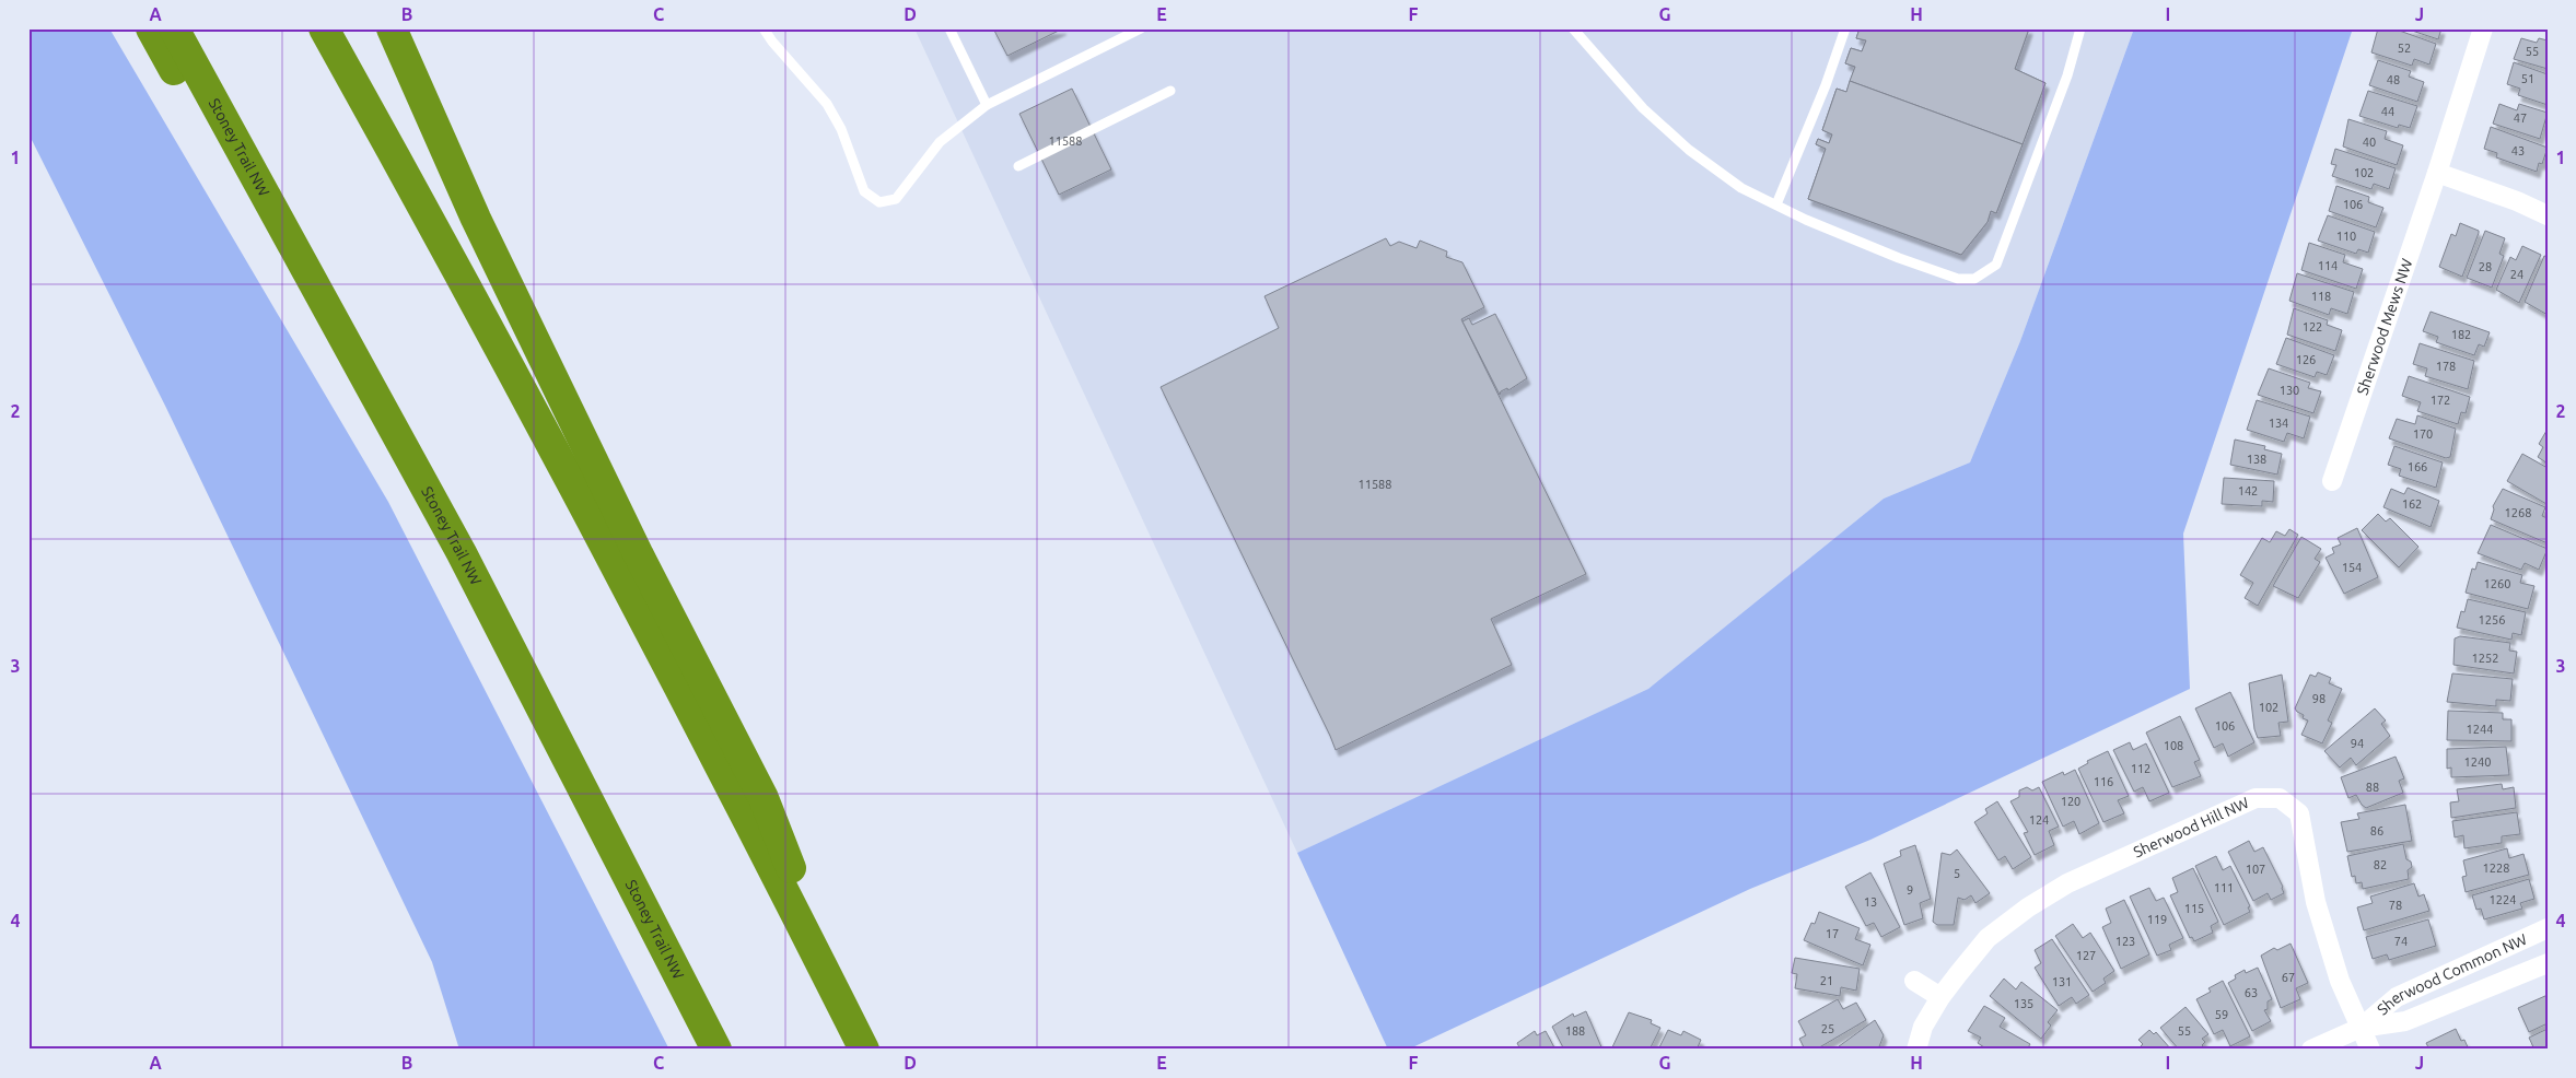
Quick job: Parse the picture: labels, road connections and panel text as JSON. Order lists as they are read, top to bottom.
{
  "streets": {
    "highway": ["Stoney Trail NW"],
    "street": ["Sherwood Mews NW", "Sherwood Hill NW", "Sherwood Common NW"]
  },
  "crossings": [
    ["Sherwood Hill NW", "Sherwood Common NW"]
  ],
  "house_numbers": [
    "52",
    "55",
    "51",
    "48",
    "44",
    "47",
    "11588",
    "40",
    "43",
    "102",
    "106",
    "110",
    "114",
    "28",
    "24",
    "118",
    "122",
    "182",
    "126",
    "178",
    "130",
    "172",
    "134",
    "170",
    "138",
    "166",
    "11588",
    "142",
    "162",
    "1268",
    "154",
    "1260",
    "1256",
    "1252",
    "98",
    "102",
    "106",
    "1244",
    "94",
    "108",
    "1240",
    "112",
    "116",
    "88",
    "120",
    "124",
    "86",
    "82",
    "1228",
    "107",
    "5",
    "111",
    "9",
    "1224",
    "13",
    "78",
    "115",
    "119",
    "17",
    "123",
    "74",
    "127",
    "67",
    "21",
    "131",
    "63",
    "135",
    "59",
    "25",
    "188",
    "55"
  ],
  "grid": {
    "columns": [
      "A",
      "B",
      "C",
      "D",
      "E",
      "F",
      "G",
      "H",
      "I",
      "J"
    ],
    "rows": [
      "1",
      "2",
      "3",
      "4"
    ]
  }
}
